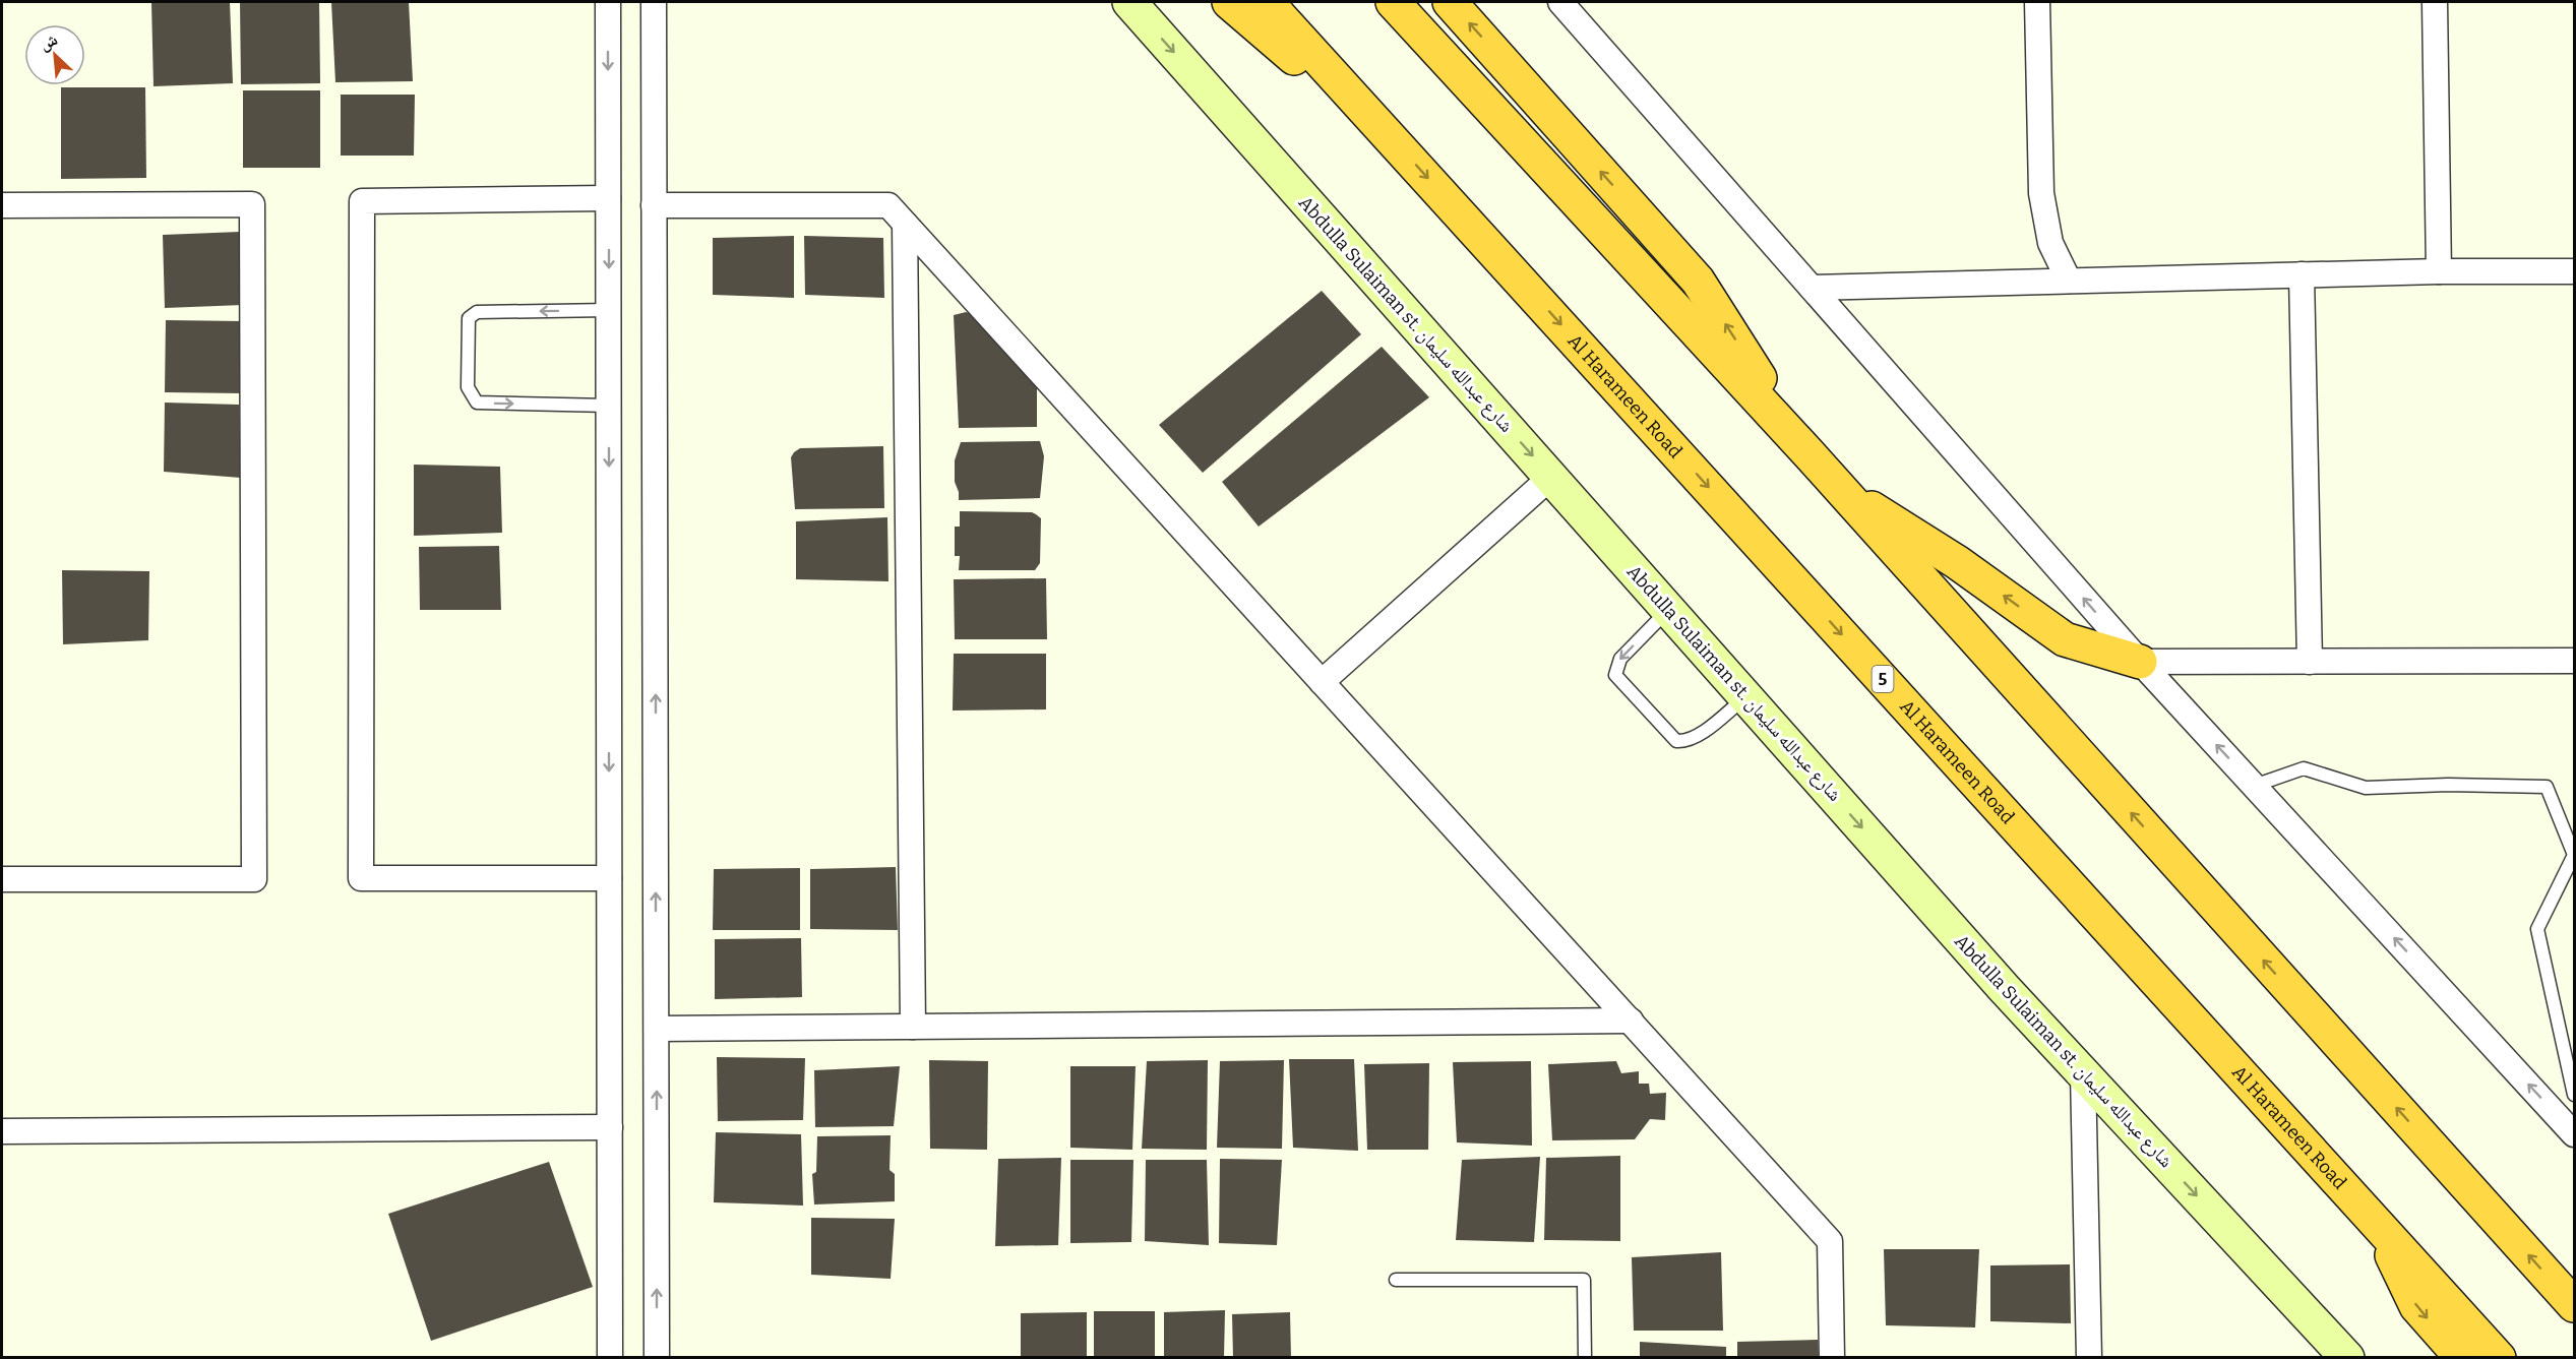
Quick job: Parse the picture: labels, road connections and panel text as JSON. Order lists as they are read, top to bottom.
{
  "streets": {
    "highway": ["Al Harameen Road", "5"],
    "main road": ["Abdulla Sulaiman st. شارع عبدالله سليمان"]
  },
  "one_way": ["Abdulla Sulaiman st. شارع عبدالله سليمان"],
  "north": "top left"
}
